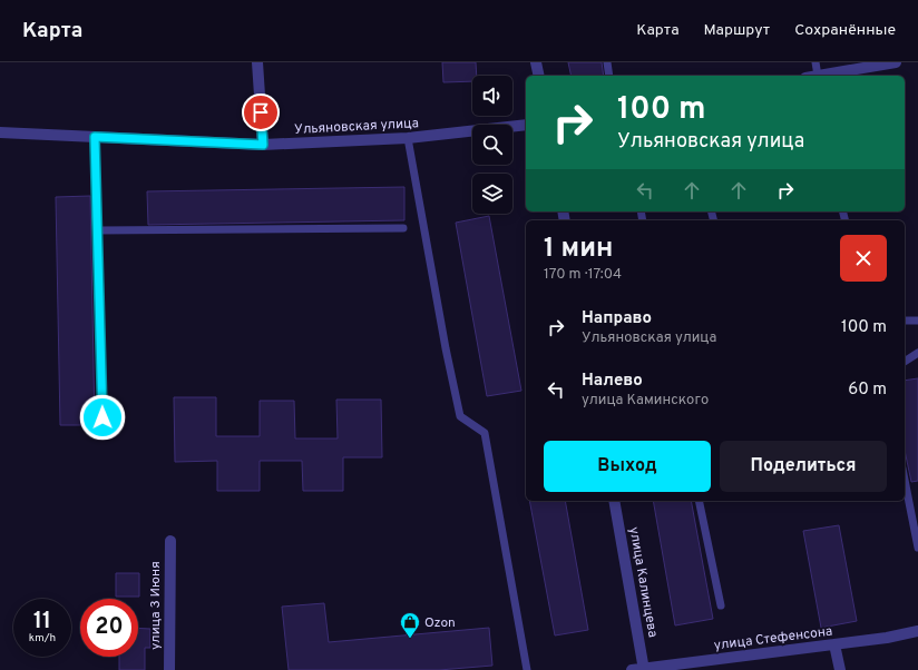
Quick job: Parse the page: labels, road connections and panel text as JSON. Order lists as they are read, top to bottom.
{
  "streets": {
    "street": [
      "Ульяновская улица",
      "улица Калинцева",
      "улица 3 Июня",
      "улица Стефенсона"
    ]
  },
  "crossings": [
    ["улица Калинцева", "улица Стефенсона"]
  ],
  "places": {
    "shop": ["Ozon"]
  },
  "page": {
    "header": "Карта",
    "nav": ["Карта", "Маршрут", "Сохранённые"],
    "turn": ["100 m", "Ульяновская улица"],
    "heading": ["1 мин", "170 m · 17:04"],
    "list": [
      {
        "name": "Направо",
        "note": "Ульяновская улица",
        "value": "100 m"
      },
      {
        "name": "Налево",
        "note": "улица Каминского",
        "value": "60 m"
      }
    ],
    "buttons": ["Выход", "Поделиться"],
    "speed": "11 km/h",
    "limit": "20"
  }
}
